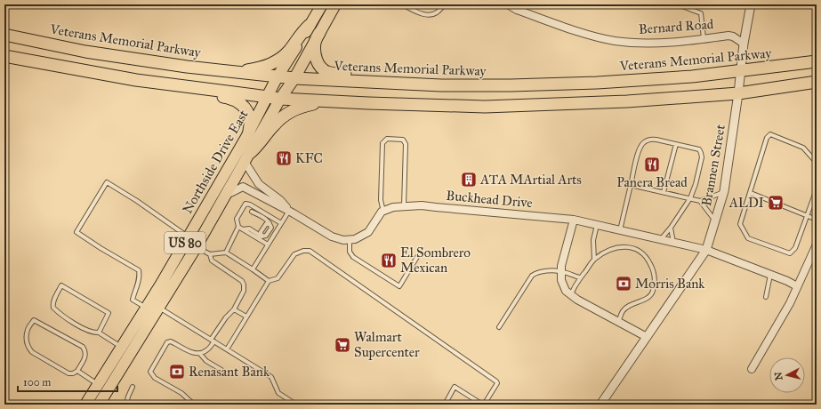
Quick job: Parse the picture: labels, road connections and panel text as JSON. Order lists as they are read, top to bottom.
{
  "streets": {
    "highway": ["Veterans Memorial Parkway"],
    "main road": ["Northside Drive East", "US 80"],
    "street": ["Bernard Road", "Brannen Street", "Buckhead Drive"]
  },
  "crossings": [
    ["Bernard Road", "Brannen Street"],
    ["Veterans Memorial Parkway", "Northside Drive East"],
    ["Veterans Memorial Parkway", "Brannen Street"],
    ["Brannen Street", "Buckhead Drive"]
  ],
  "places": {
    "restaurant": ["KFC", "Panera Bread", "El Sombrero Mexican"],
    "building": ["ATA MArtial Arts"],
    "supermarket": ["ALDI", "Walmart Supercenter"],
    "bank": ["Morris Bank", "Renasant Bank"]
  },
  "scale_bar": "100 m",
  "north": "left"
}
